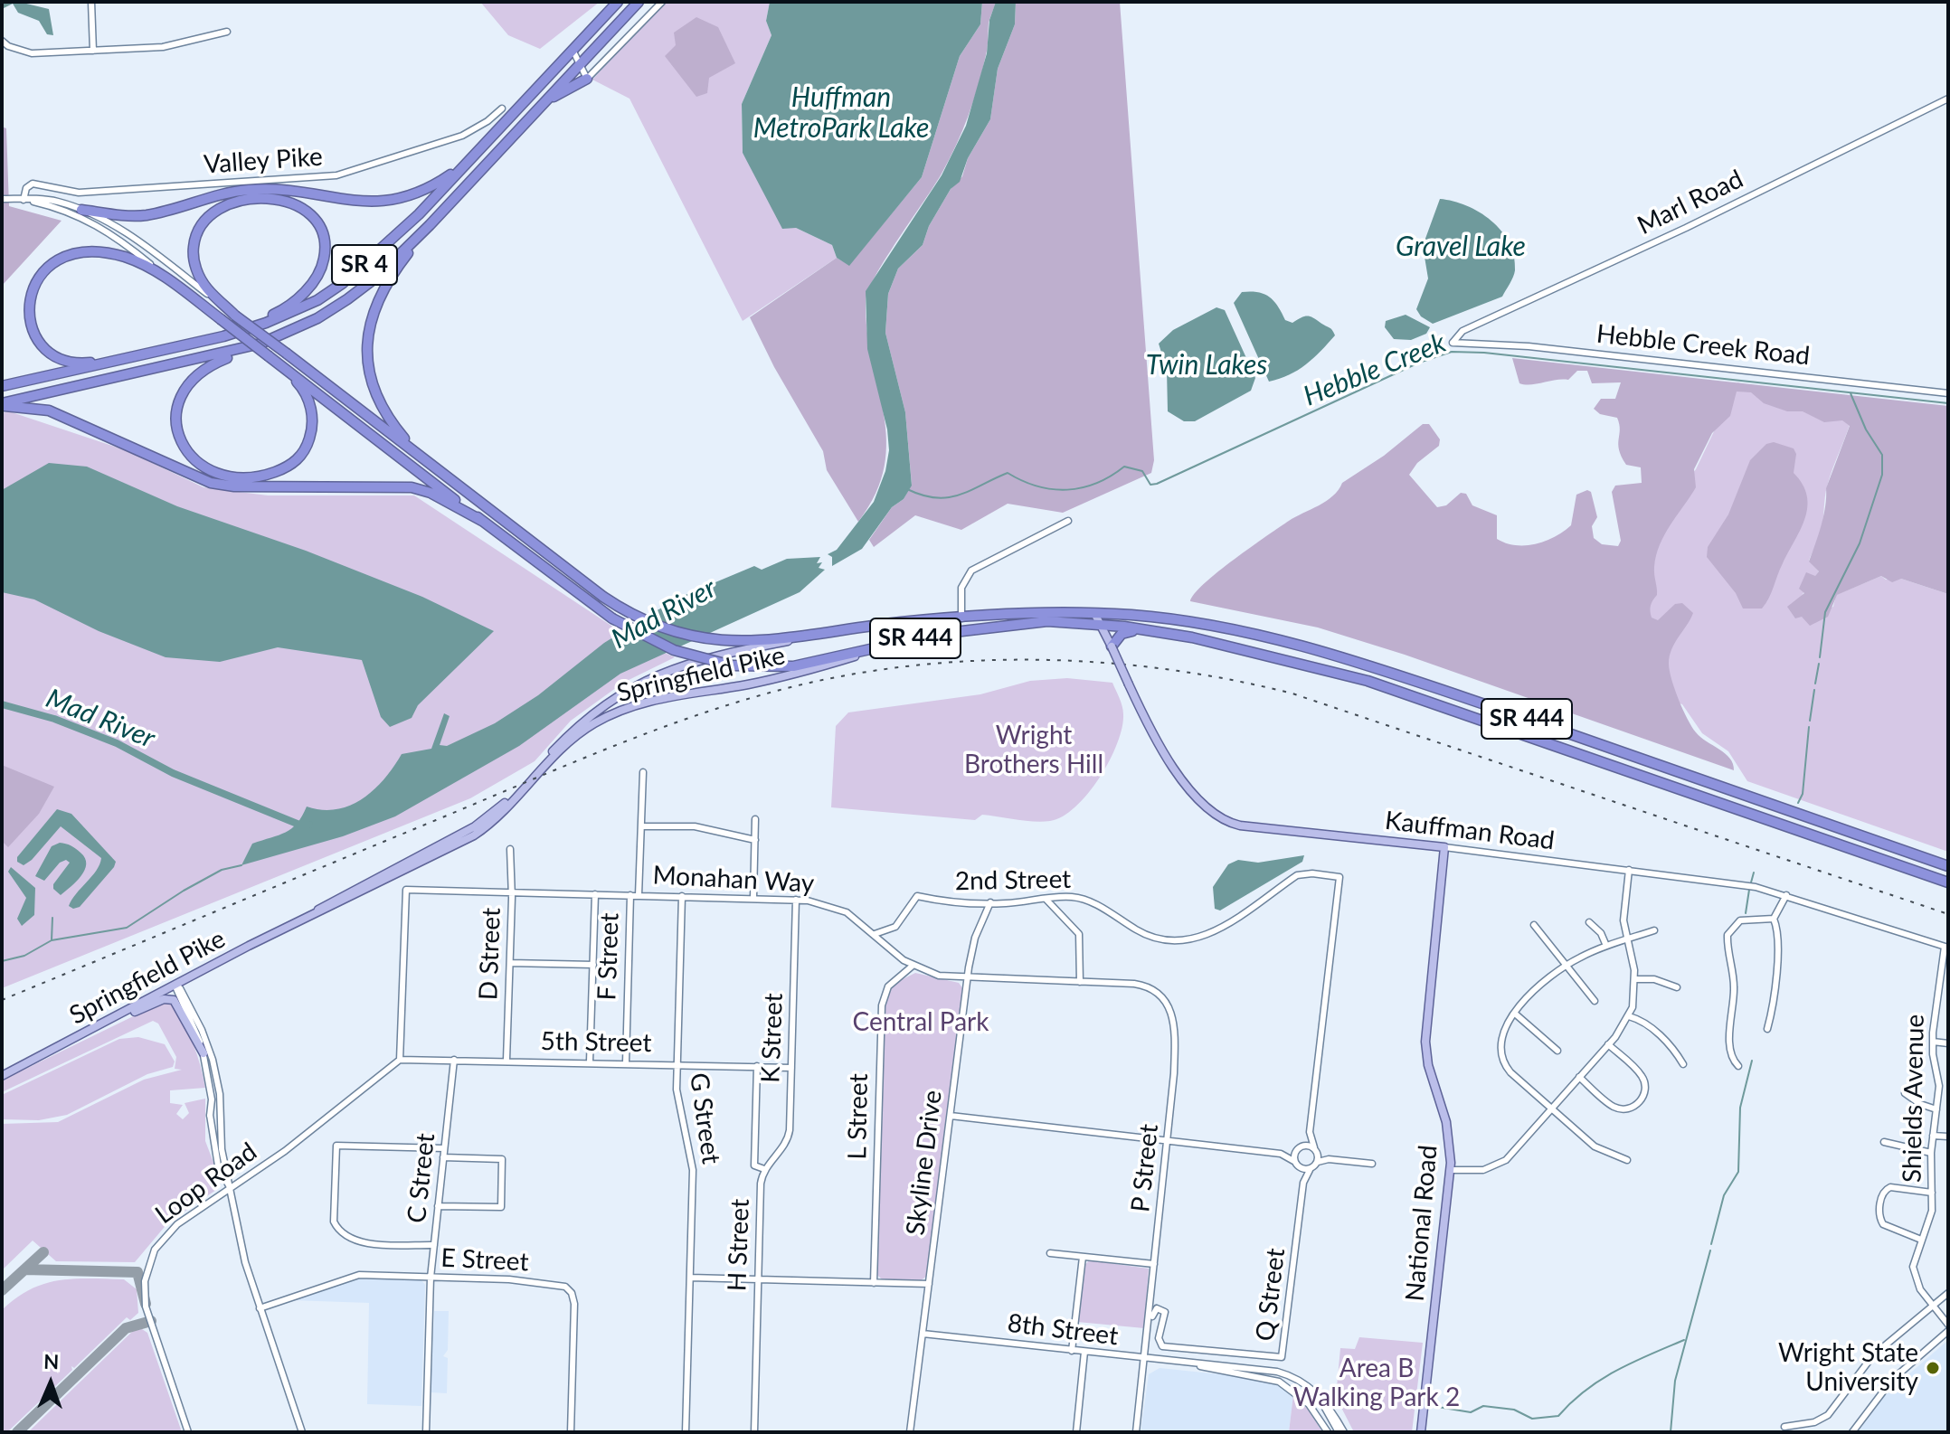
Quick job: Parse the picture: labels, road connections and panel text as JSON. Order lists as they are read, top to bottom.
{
  "streets": {
    "highway": ["SR 4", "SR 444"],
    "main road": ["Springfield Pike", "Kauffman Road", "National Road"],
    "street": [
      "Valley Pike",
      "Marl Road",
      "Hebble Creek Road",
      "Monahan Way",
      "2nd Street",
      "D Street",
      "F Street",
      "K Street",
      "5th Street",
      "Shields Avenue",
      "L Street",
      "G Street",
      "Skyline Drive",
      "P Street",
      "C Street",
      "Loop Road",
      "H Street",
      "E Street",
      "Q Street",
      "8th Street"
    ]
  },
  "crossings": [
    ["Marl Road", "Hebble Creek Road"],
    ["SR 444", "Springfield Pike"],
    ["SR 444", "Kauffman Road"],
    ["Kauffman Road", "Shields Avenue"],
    ["Kauffman Road", "National Road"],
    ["Monahan Way", "2nd Street"],
    ["Monahan Way", "D Street"],
    ["Monahan Way", "F Street"],
    ["Monahan Way", "K Street"],
    ["Monahan Way", "5th Street"],
    ["Monahan Way", "L Street"],
    ["Monahan Way", "G Street"],
    ["Monahan Way", "Skyline Drive"],
    ["Monahan Way", "P Street"],
    ["Monahan Way", "Loop Road"],
    ["2nd Street", "Skyline Drive"],
    ["D Street", "5th Street"],
    ["F Street", "5th Street"],
    ["K Street", "5th Street"],
    ["K Street", "H Street"],
    ["5th Street", "G Street"],
    ["5th Street", "C Street"],
    ["5th Street", "Loop Road"],
    ["5th Street", "H Street"],
    ["Skyline Drive", "8th Street"],
    ["P Street", "Q Street"],
    ["P Street", "8th Street"],
    ["C Street", "E Street"]
  ],
  "water": [
    "Huffman MetroPark Lake",
    "Gravel Lake",
    "Twin Lakes",
    "Hebble Creek",
    "Mad River"
  ],
  "parks": ["Wright Brothers Hill", "Central Park", "Area B Walking Park 2"],
  "places": ["Wright State University"],
  "north": "top"
}
